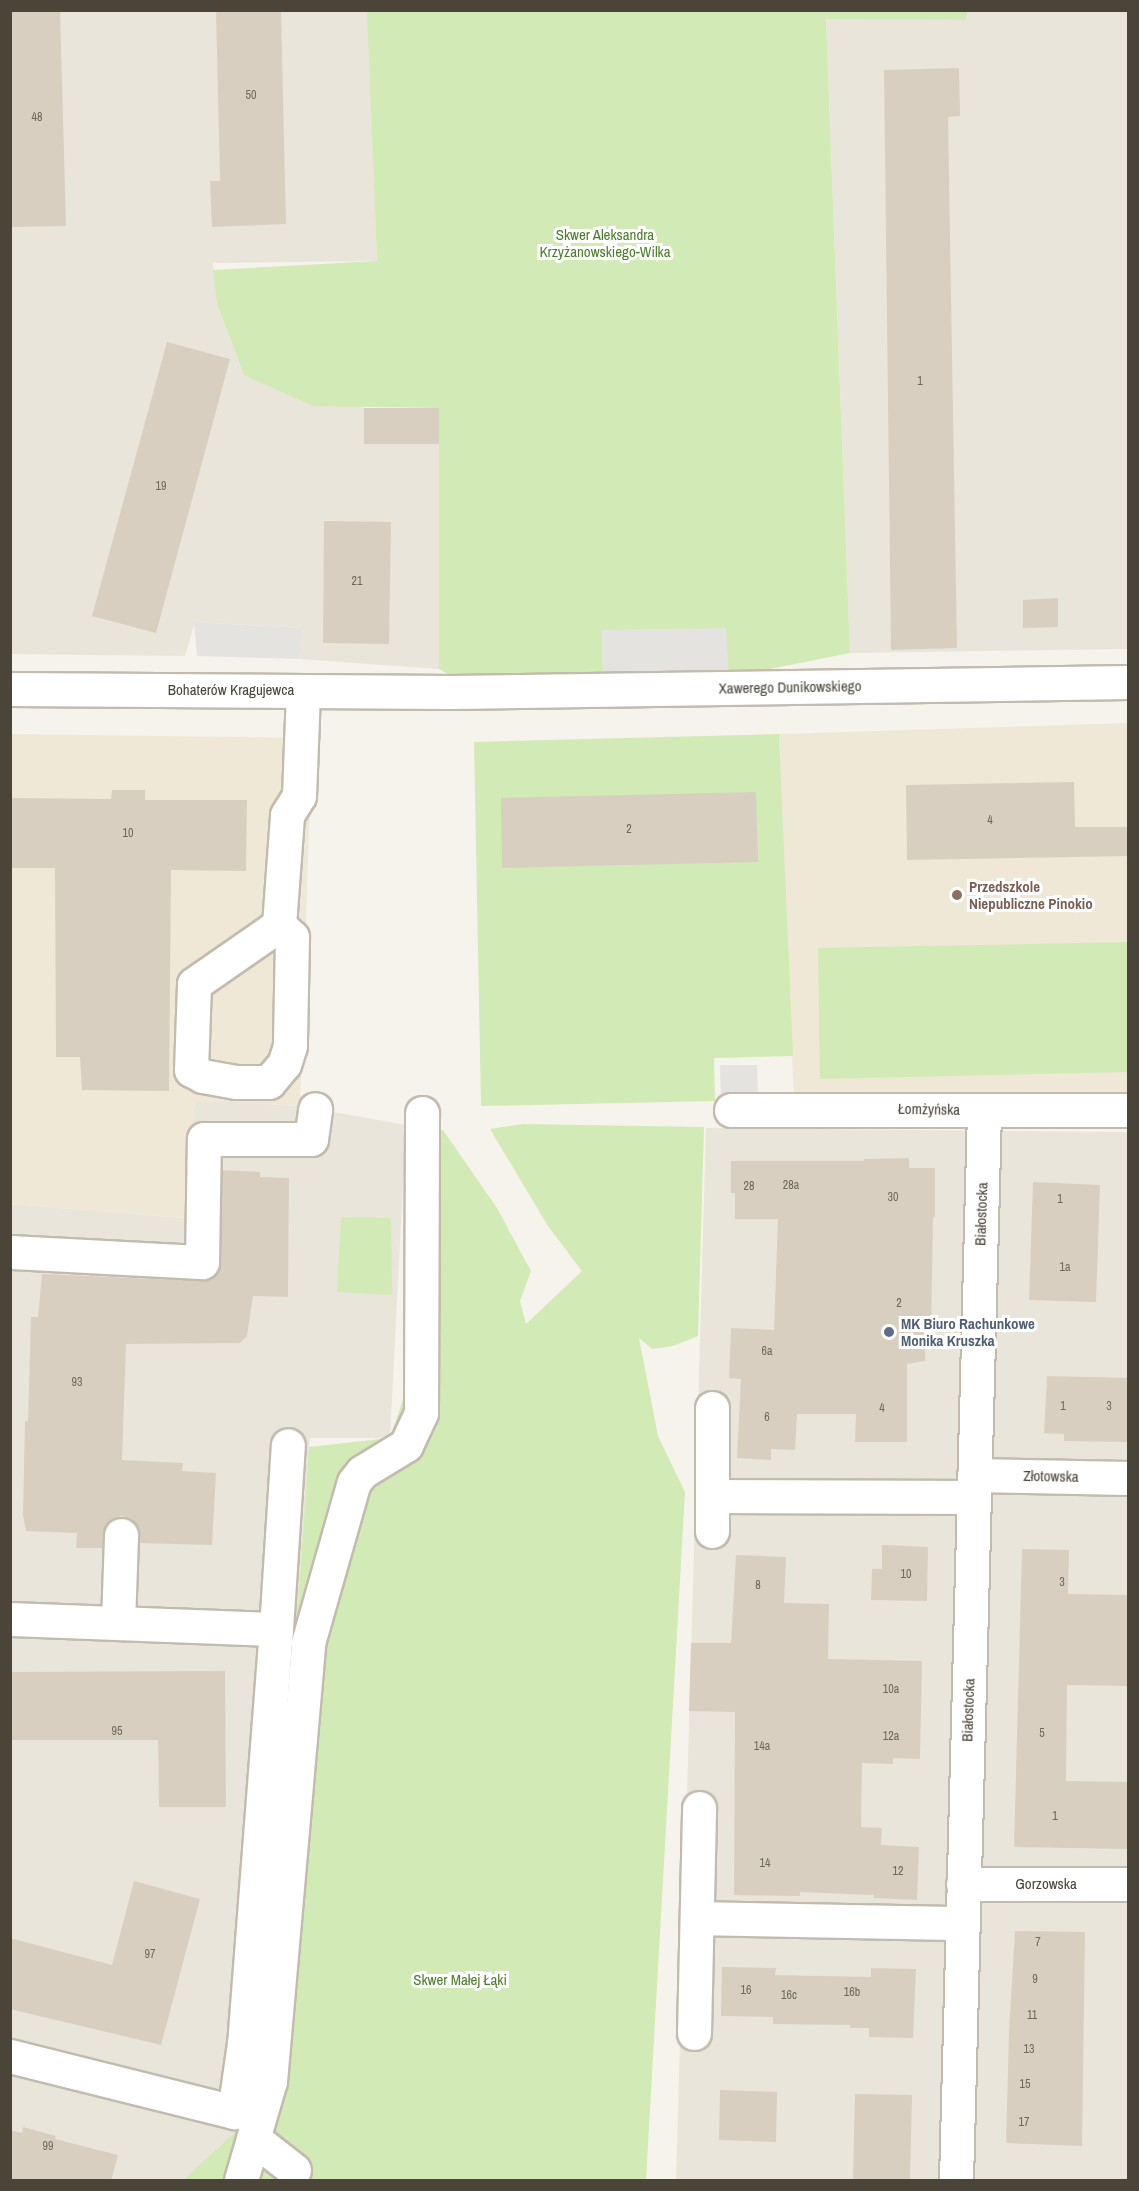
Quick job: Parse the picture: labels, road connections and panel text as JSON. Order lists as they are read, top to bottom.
{
  "streets": {
    "street": [
      "Xawerego Dunikowskiego",
      "Bohaterów Kragujewca",
      "Łomżyńska",
      "Białostocka",
      "Złotowska",
      "Gorzowska"
    ]
  },
  "crossings": [
    ["Xawerego Dunikowskiego", "Bohaterów Kragujewca"],
    ["Łomżyńska", "Białostocka"],
    ["Białostocka", "Złotowska"],
    ["Białostocka", "Gorzowska"]
  ],
  "parks": ["Skwer Aleksandra Krzyżanowskiego-Wilka", "Skwer Małej Łąki"],
  "places": ["Przedszkole Niepubliczne Pinokio", "MK Biuro Rachunkowe Monika Kruszka"],
  "house_numbers": [
    "50",
    "48",
    "1",
    "19",
    "21",
    "4",
    "2",
    "10",
    "28a",
    "28",
    "30",
    "1",
    "1a",
    "2",
    "6a",
    "93",
    "1",
    "3",
    "4",
    "6",
    "10",
    "3",
    "8",
    "10a",
    "95",
    "5",
    "12a",
    "14a",
    "1",
    "14",
    "12",
    "7",
    "97",
    "9",
    "16",
    "16b",
    "16c",
    "11",
    "13",
    "15",
    "17",
    "99"
  ]
}
